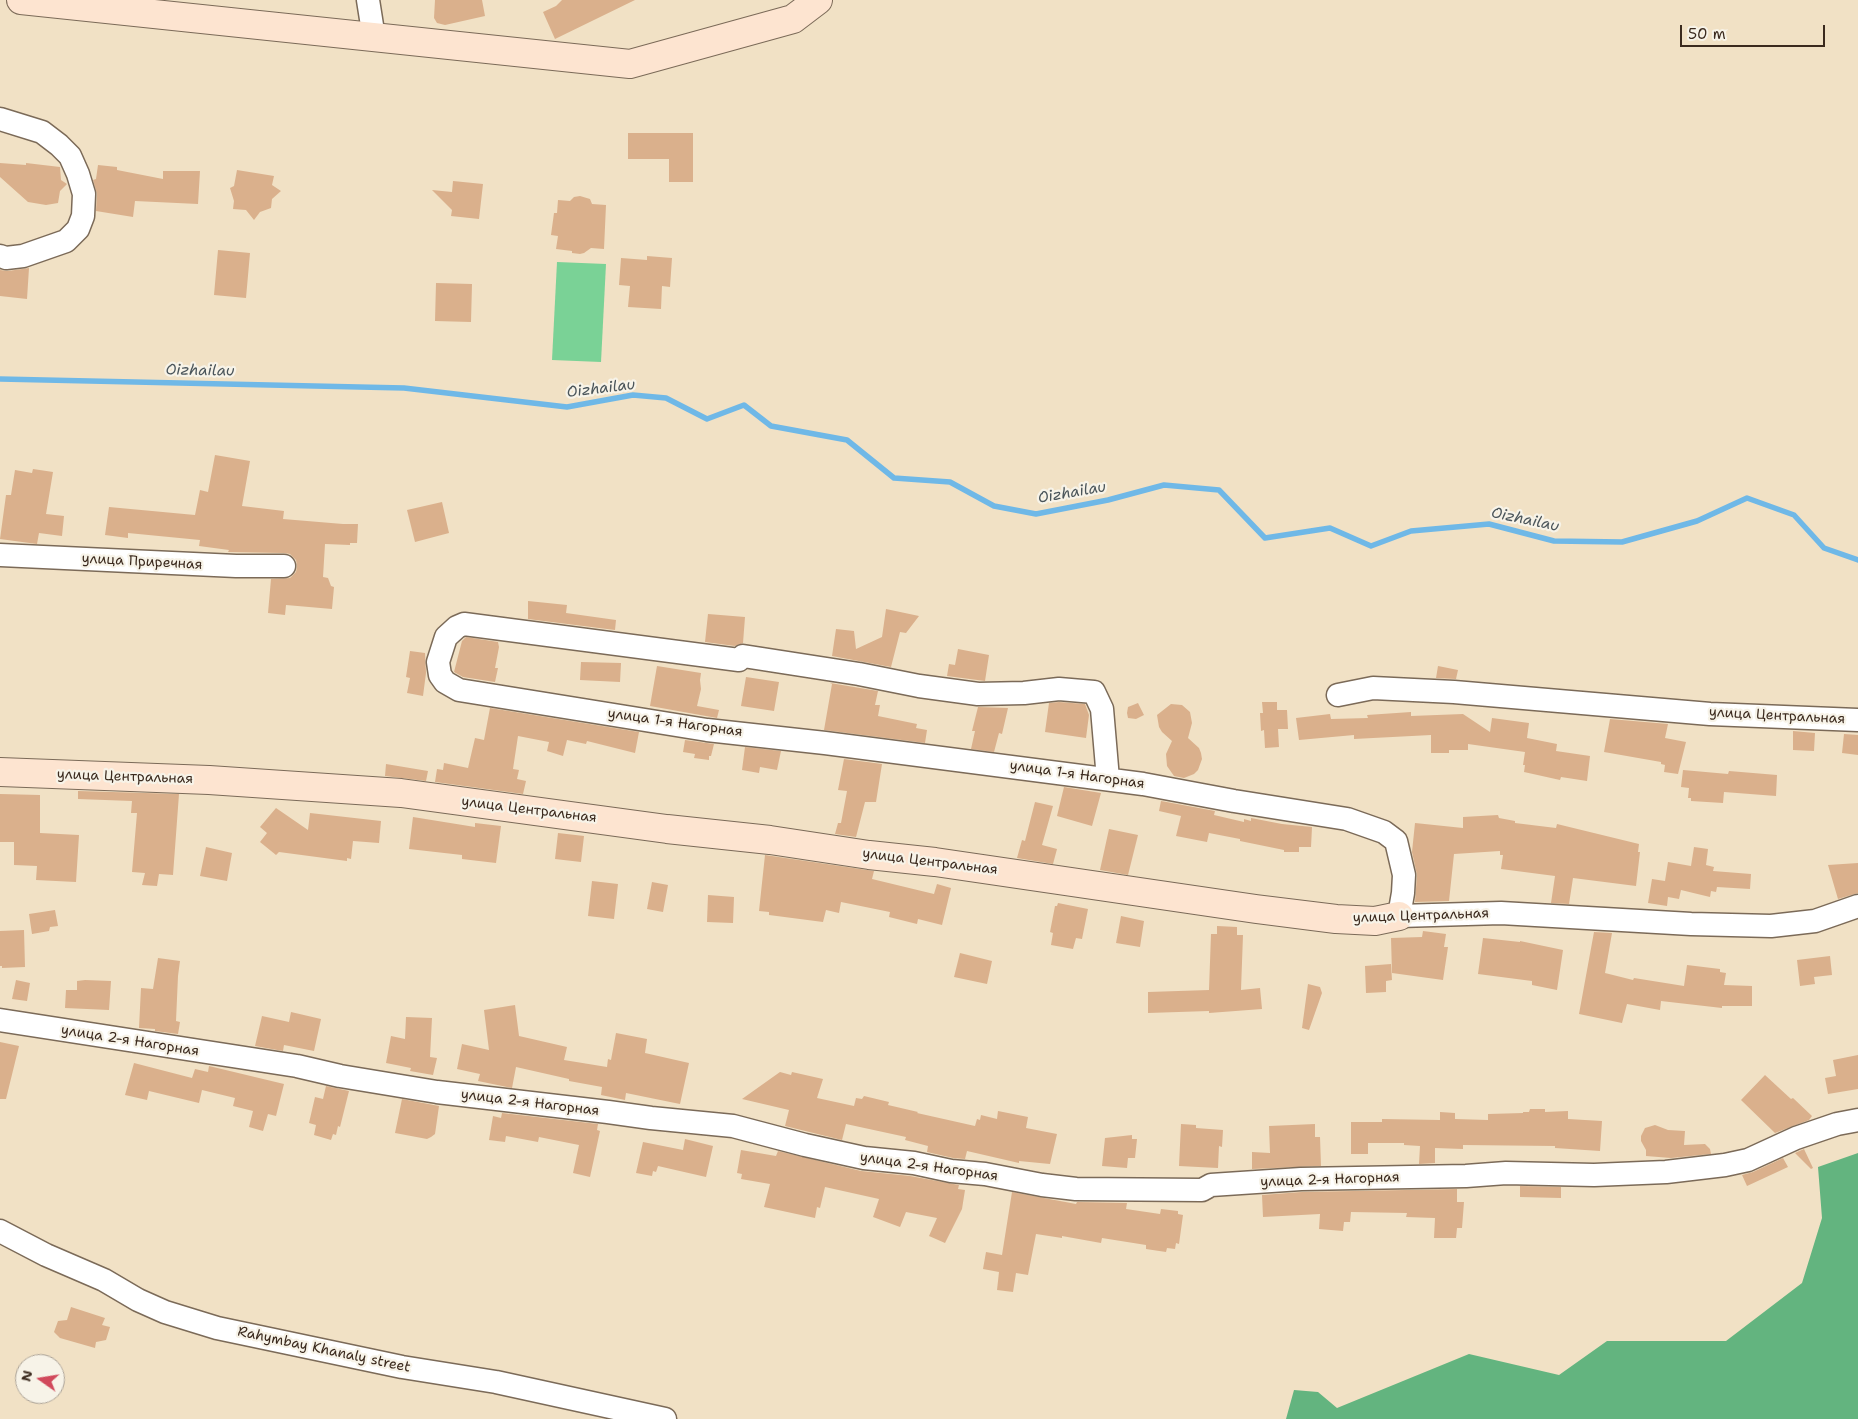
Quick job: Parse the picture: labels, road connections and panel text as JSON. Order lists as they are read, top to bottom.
{
  "streets": {
    "street": [
      "улица Приречная",
      "улица Центральная",
      "улица 1-я Нагорная",
      "улица 2-я Нагорная",
      "Rahymbay Khanaly street"
    ]
  },
  "crossings": [
    ["улица Центральная", "улица 1-я Нагорная"]
  ],
  "water": ["Oizhailau"],
  "scale_bar": "50 m",
  "north": "left"
}
